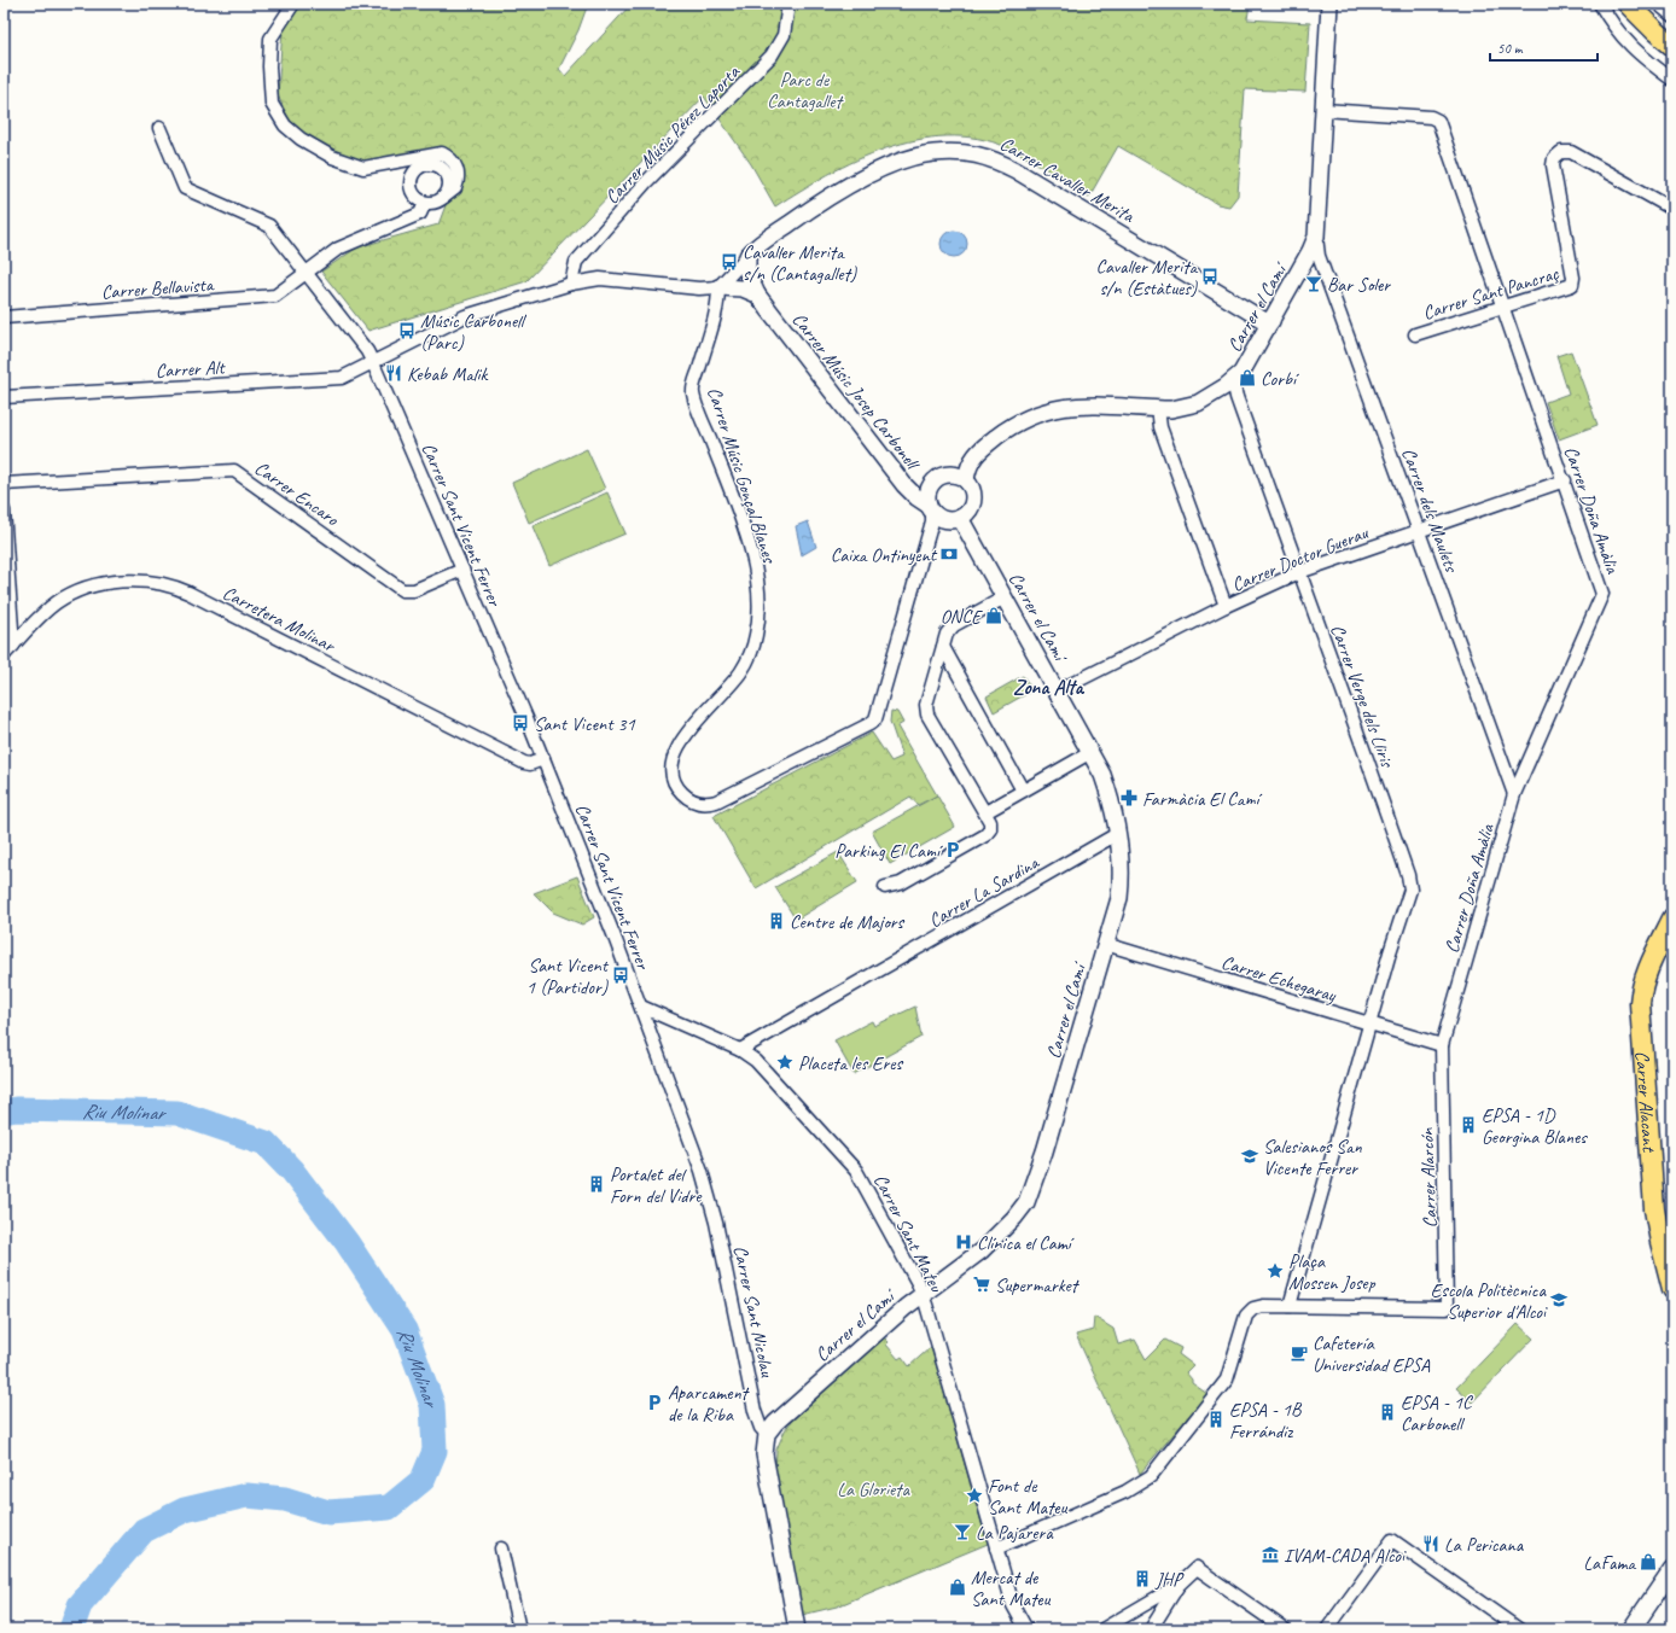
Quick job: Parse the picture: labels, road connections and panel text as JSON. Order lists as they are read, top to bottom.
{
  "streets": {
    "main road": ["Carrer Alacant"],
    "street": [
      "Carrer Músic Pérez Laporta",
      "Carrer Cavaller Merita",
      "Carrer Bellavista",
      "Carrer Sant Pancraç",
      "Carrer el Camí",
      "Carrer Alt",
      "Carrer Músic Josep Carbonell",
      "Carrer Músic Gonçal Blanes",
      "Carrer Encaro",
      "Carrer dels Maulets",
      "Carrer Doña Amàlia",
      "Carrer Sant Vicent Ferrer",
      "Carrer Doctor Guerau",
      "Carretera Molinar",
      "Carrer Verge dels Lliris",
      "Carrer La Sardina",
      "Carrer Echegaray",
      "Carrer Alarcón",
      "Carrer Sant Mateu",
      "Carrer Sant Nicolau"
    ]
  },
  "crossings": [
    ["Carrer Cavaller Merita", "Carrer el Camí"],
    ["Carrer Cavaller Merita", "Carrer Músic Josep Carbonell"],
    ["Carrer Cavaller Merita", "Carrer Músic Gonçal Blanes"],
    ["Carrer Bellavista", "Carrer Sant Vicent Ferrer"],
    ["Carrer Sant Pancraç", "Carrer Doña Amàlia"],
    ["Carrer el Camí", "Carrer Músic Josep Carbonell"],
    ["Carrer el Camí", "Carrer Músic Gonçal Blanes"],
    ["Carrer el Camí", "Carrer dels Maulets"],
    ["Carrer el Camí", "Carrer Doña Amàlia"],
    ["Carrer el Camí", "Carrer Doctor Guerau"],
    ["Carrer el Camí", "Carrer Verge dels Lliris"],
    ["Carrer el Camí", "Carrer La Sardina"],
    ["Carrer el Camí", "Carrer Echegaray"],
    ["Carrer el Camí", "Carrer Sant Mateu"],
    ["Carrer el Camí", "Carrer Sant Nicolau"],
    ["Carrer Alt", "Carrer Sant Vicent Ferrer"],
    ["Carrer Músic Josep Carbonell", "Carrer Músic Gonçal Blanes"],
    ["Carrer Encaro", "Carrer Sant Vicent Ferrer"],
    ["Carrer dels Maulets", "Carrer Doña Amàlia"],
    ["Carrer dels Maulets", "Carrer Doctor Guerau"],
    ["Carrer Doña Amàlia", "Carrer Doctor Guerau"],
    ["Carrer Doña Amàlia", "Carrer Echegaray"],
    ["Carrer Doña Amàlia", "Carrer Alarcón"],
    ["Carrer Sant Vicent Ferrer", "Carretera Molinar"],
    ["Carrer Sant Vicent Ferrer", "Carrer Sant Mateu"],
    ["Carrer Sant Vicent Ferrer", "Carrer Sant Nicolau"],
    ["Carrer Doctor Guerau", "Carrer Verge dels Lliris"],
    ["Carrer Verge dels Lliris", "Carrer Echegaray"],
    ["Carrer Verge dels Lliris", "Carrer Alarcón"],
    ["Carrer La Sardina", "Carrer Sant Mateu"],
    ["Carrer Echegaray", "Carrer Alarcón"],
    ["Carrer Sant Mateu", "Carrer Sant Nicolau"]
  ],
  "districts": ["Zona Alta"],
  "water": ["Riu Molinar"],
  "parks": ["Parc de Cantagallet", "La Glorieta"],
  "places": {
    "bus stop": [
      "Cavaller Merita s/n (Cantagallet)",
      "Cavaller Merita s/n (Estàtues)",
      "Músic Carbonell (Parc)",
      "Sant Vicent 31",
      "Sant Vicent 1 (Partidor)"
    ],
    "bar": ["Bar Soler", "La Pajarera"],
    "restaurant": ["Kebab Malik", "La Pericana"],
    "shop": [
      "Corbí",
      "ONCE",
      "LaFama",
      "Mercat de Sant Mateu"
    ],
    "bank": ["Caixa Ontinyent"],
    "pharmacy": ["Farmàcia El Camí"],
    "parking": ["Parking El Camí", "Aparcament de la Riba"],
    "building": [
      "Centre de Majors",
      "EPSA - 1D Georgina Blanes",
      "Portalet del Forn del Vidre",
      "EPSA - 1C Carbonell",
      "EPSA - 1B Ferrándiz",
      "JHP"
    ],
    "place": ["Placeta les Eres", "Plaça Mossen Josep", "Font de Sant Mateu"],
    "school or university": ["Salesianos San Vicente Ferrer", "Escola Politècnica Superior d'Alcoi"],
    "hospital": ["Clínica el Camí"],
    "supermarket": ["Supermarket"],
    "cafe": ["Cafetería Universidad EPSA"],
    "museum": ["IVAM-CADA Alcoi"]
  },
  "scale_bar": "50 m"
}
